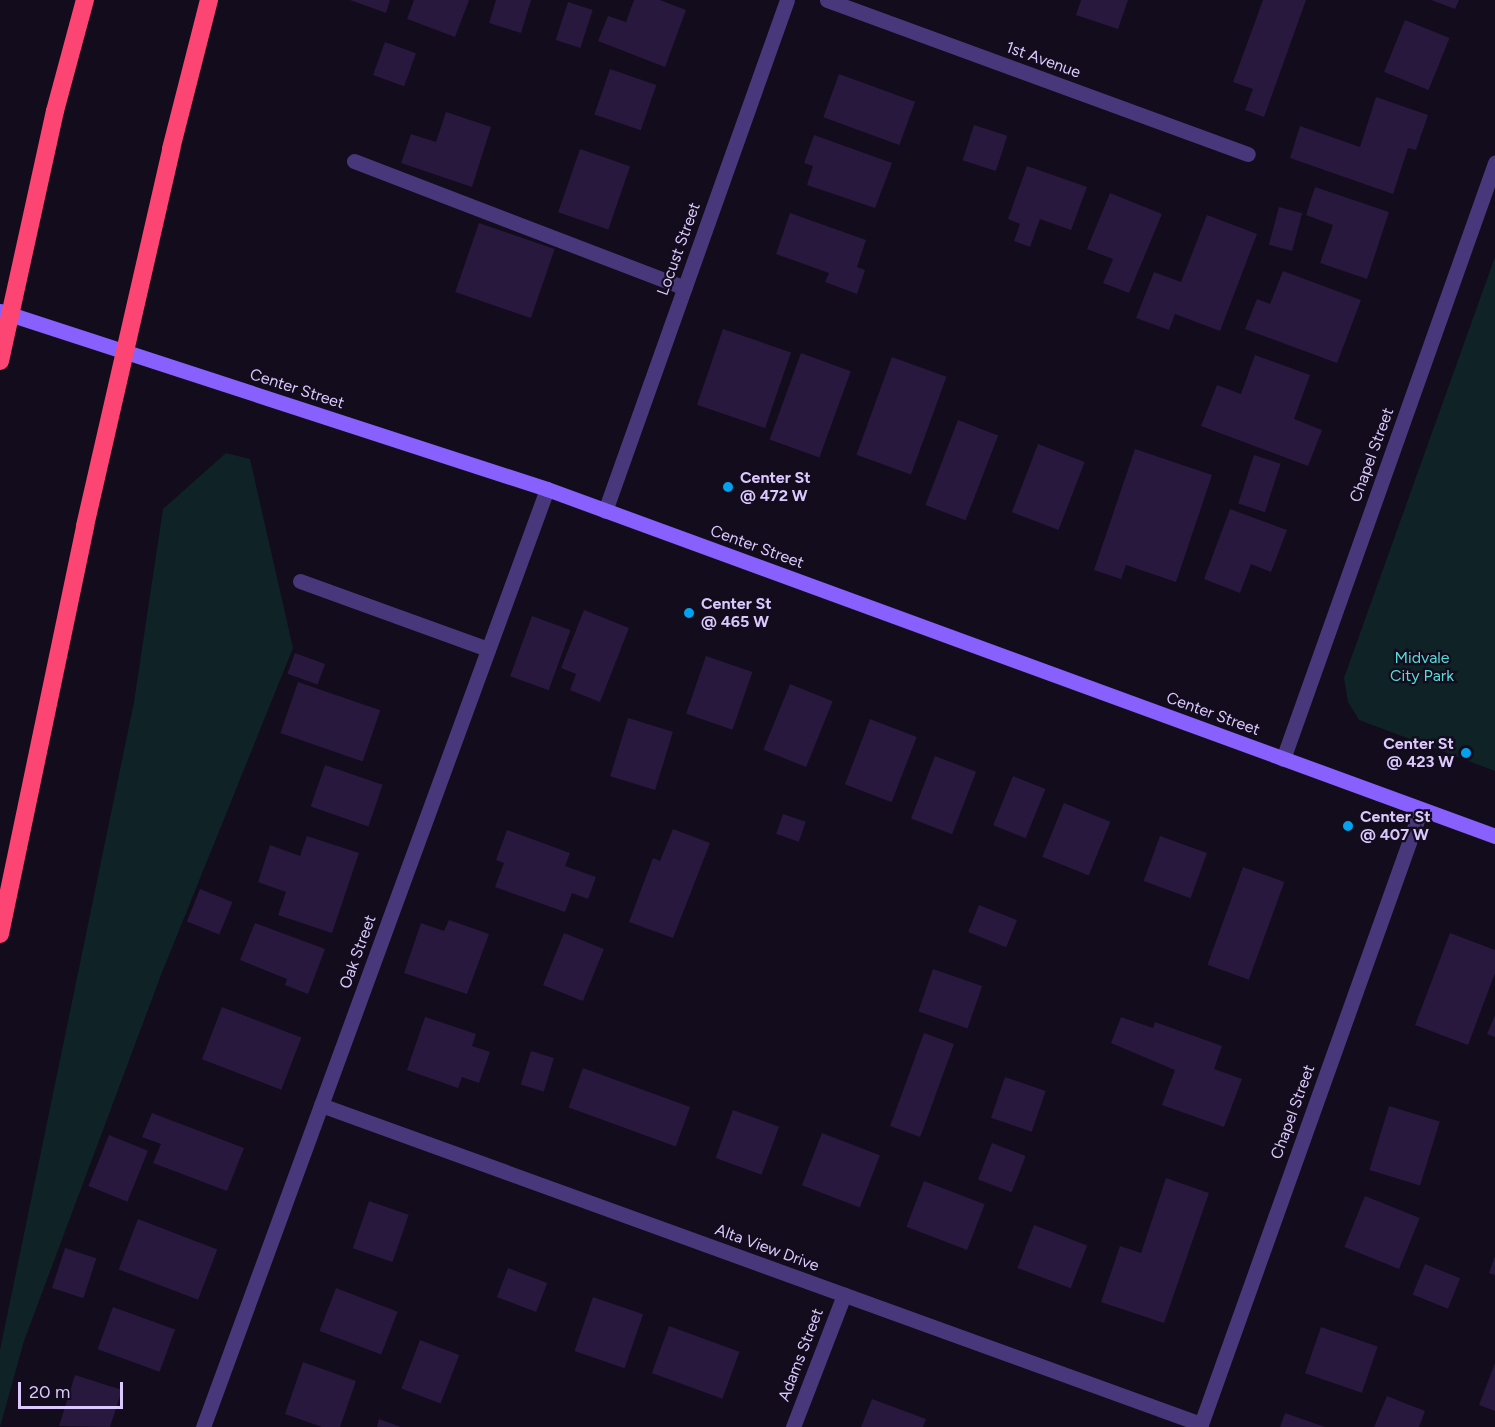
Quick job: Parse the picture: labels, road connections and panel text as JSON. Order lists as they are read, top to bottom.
{
  "streets": {
    "main road": ["Center Street"],
    "street": [
      "1st Avenue",
      "Locust Street",
      "Chapel Street",
      "Oak Street",
      "Alta View Drive",
      "Adams Street"
    ]
  },
  "crossings": [
    ["Locust Street", "Center Street"],
    ["Center Street", "Chapel Street"],
    ["Center Street", "Oak Street"],
    ["Chapel Street", "Alta View Drive"],
    ["Oak Street", "Alta View Drive"],
    ["Alta View Drive", "Adams Street"]
  ],
  "parks": ["Midvale City Park"],
  "places": [
    "Center St @ 472 W",
    "Center St @ 465 W",
    "Center St @ 423 W",
    "Center St @ 407 W"
  ],
  "scale_bar": "20 m"
}
